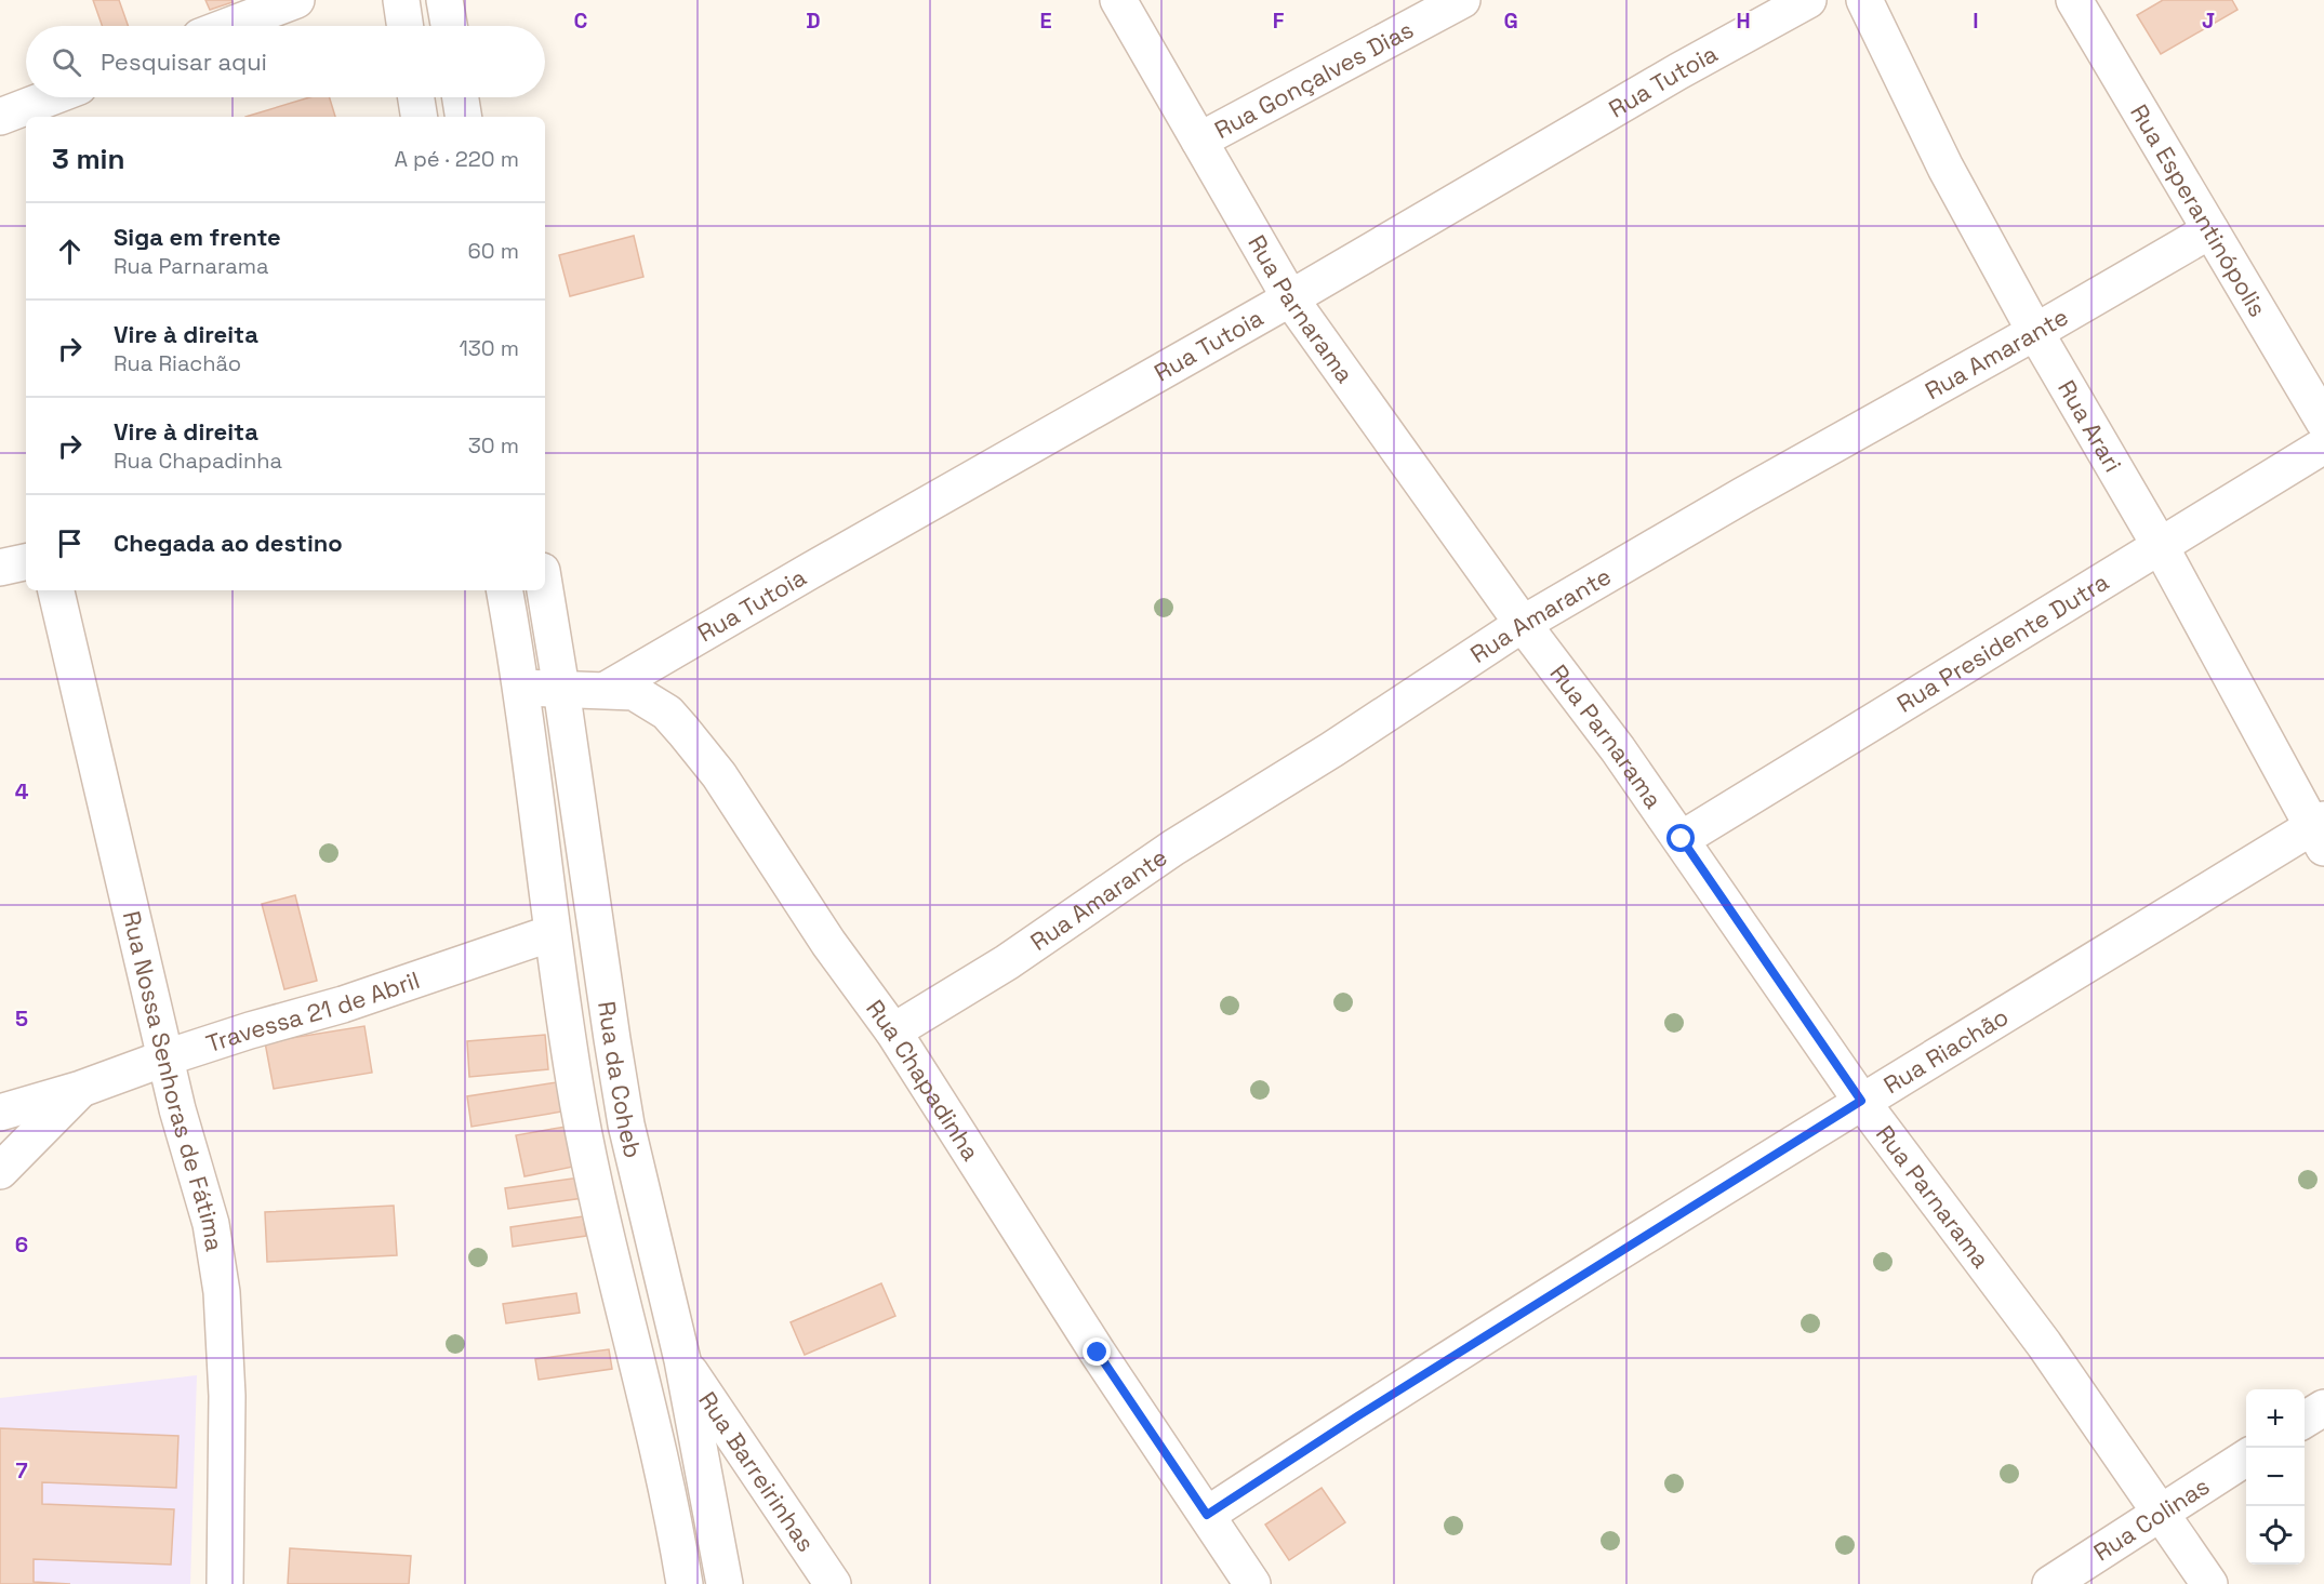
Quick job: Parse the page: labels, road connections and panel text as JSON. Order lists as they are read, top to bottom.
{
  "streets": {
    "street": [
      "Rua Gonçalves Dias",
      "Rua Tutoia",
      "Rua Esperantinópolis",
      "Rua Parnarama",
      "Rua Amarante",
      "Rua Arari",
      "Rua Presidente Dutra",
      "Travessa 21 de Abril",
      "Rua Riachão",
      "Rua da Coheb",
      "Rua Nossa Senhoras de Fátima",
      "Rua Chapadinha",
      "Rua Barreirinhas",
      "Rua Colinas"
    ]
  },
  "crossings": [
    ["Rua Gonçalves Dias", "Rua Parnarama"],
    ["Rua Tutoia", "Rua Parnarama"],
    ["Rua Tutoia", "Rua Chapadinha"],
    ["Rua Esperantinópolis", "Rua Amarante"],
    ["Rua Parnarama", "Rua Amarante"],
    ["Rua Parnarama", "Rua Presidente Dutra"],
    ["Rua Parnarama", "Rua Riachão"],
    ["Rua Parnarama", "Rua Colinas"],
    ["Rua Amarante", "Rua Arari"],
    ["Rua Amarante", "Rua Chapadinha"],
    ["Rua Arari", "Rua Presidente Dutra"],
    ["Rua Arari", "Rua Riachão"],
    ["Travessa 21 de Abril", "Rua da Coheb"],
    ["Travessa 21 de Abril", "Rua Nossa Senhoras de Fátima"],
    ["Rua Riachão", "Rua Chapadinha"],
    ["Rua da Coheb", "Rua Chapadinha"],
    ["Rua da Coheb", "Rua Barreirinhas"]
  ],
  "page": {
    "search": "Pesquisar aqui",
    "heading": ["3 min", "A pé · 220 m"],
    "list": [
      ["Siga em frente", "Rua Parnarama", "60 m"],
      ["Vire à direita", "Rua Riachão", "130 m"],
      ["Vire à direita", "Rua Chapadinha", "30 m"],
      "Chegada ao destino"
    ],
    "map_buttons": ["+", "−"]
  },
  "grid": {
    "columns": [
      "C",
      "D",
      "E",
      "F",
      "G",
      "H",
      "I",
      "J"
    ],
    "rows": [
      "4",
      "5",
      "6",
      "7"
    ]
  }
}
